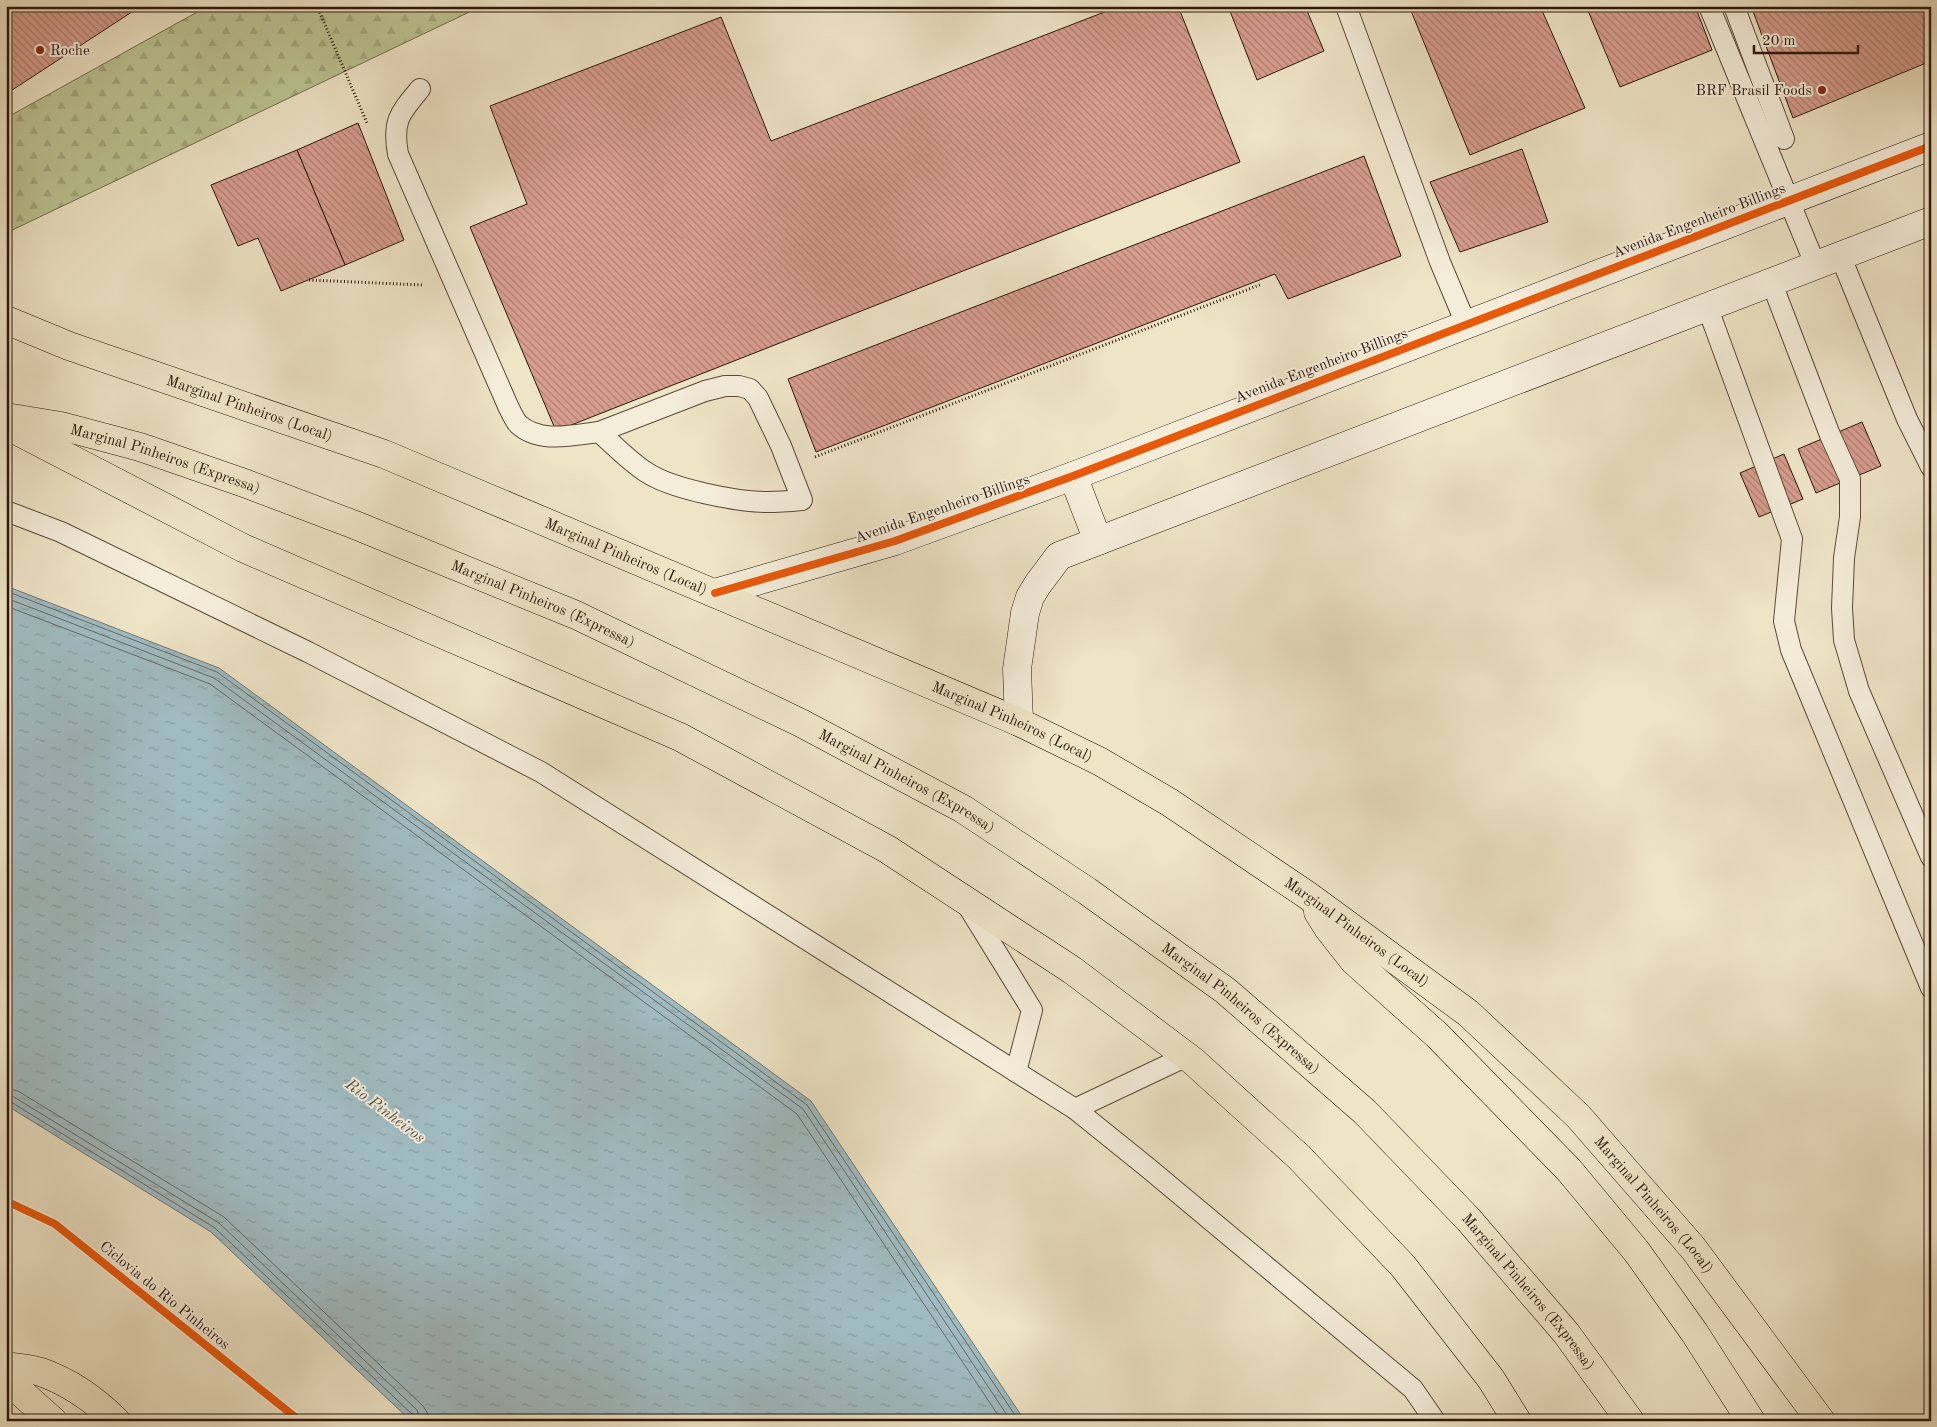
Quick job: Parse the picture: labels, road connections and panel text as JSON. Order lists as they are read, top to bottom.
{
  "streets": {
    "highway": ["Marginal Pinheiros (Local)", "Marginal Pinheiros (Expressa)"],
    "street": ["Avenida Engenheiro Billings"],
    "cycle path": ["Ciclovia do Rio Pinheiros"]
  },
  "crossings": [
    ["Avenida Engenheiro Billings", "Marginal Pinheiros (Local)"]
  ],
  "water": ["Rio Pinheiros"],
  "places": ["Roche", "BRF Brasil Foods"],
  "scale_bar": "20 m"
}
